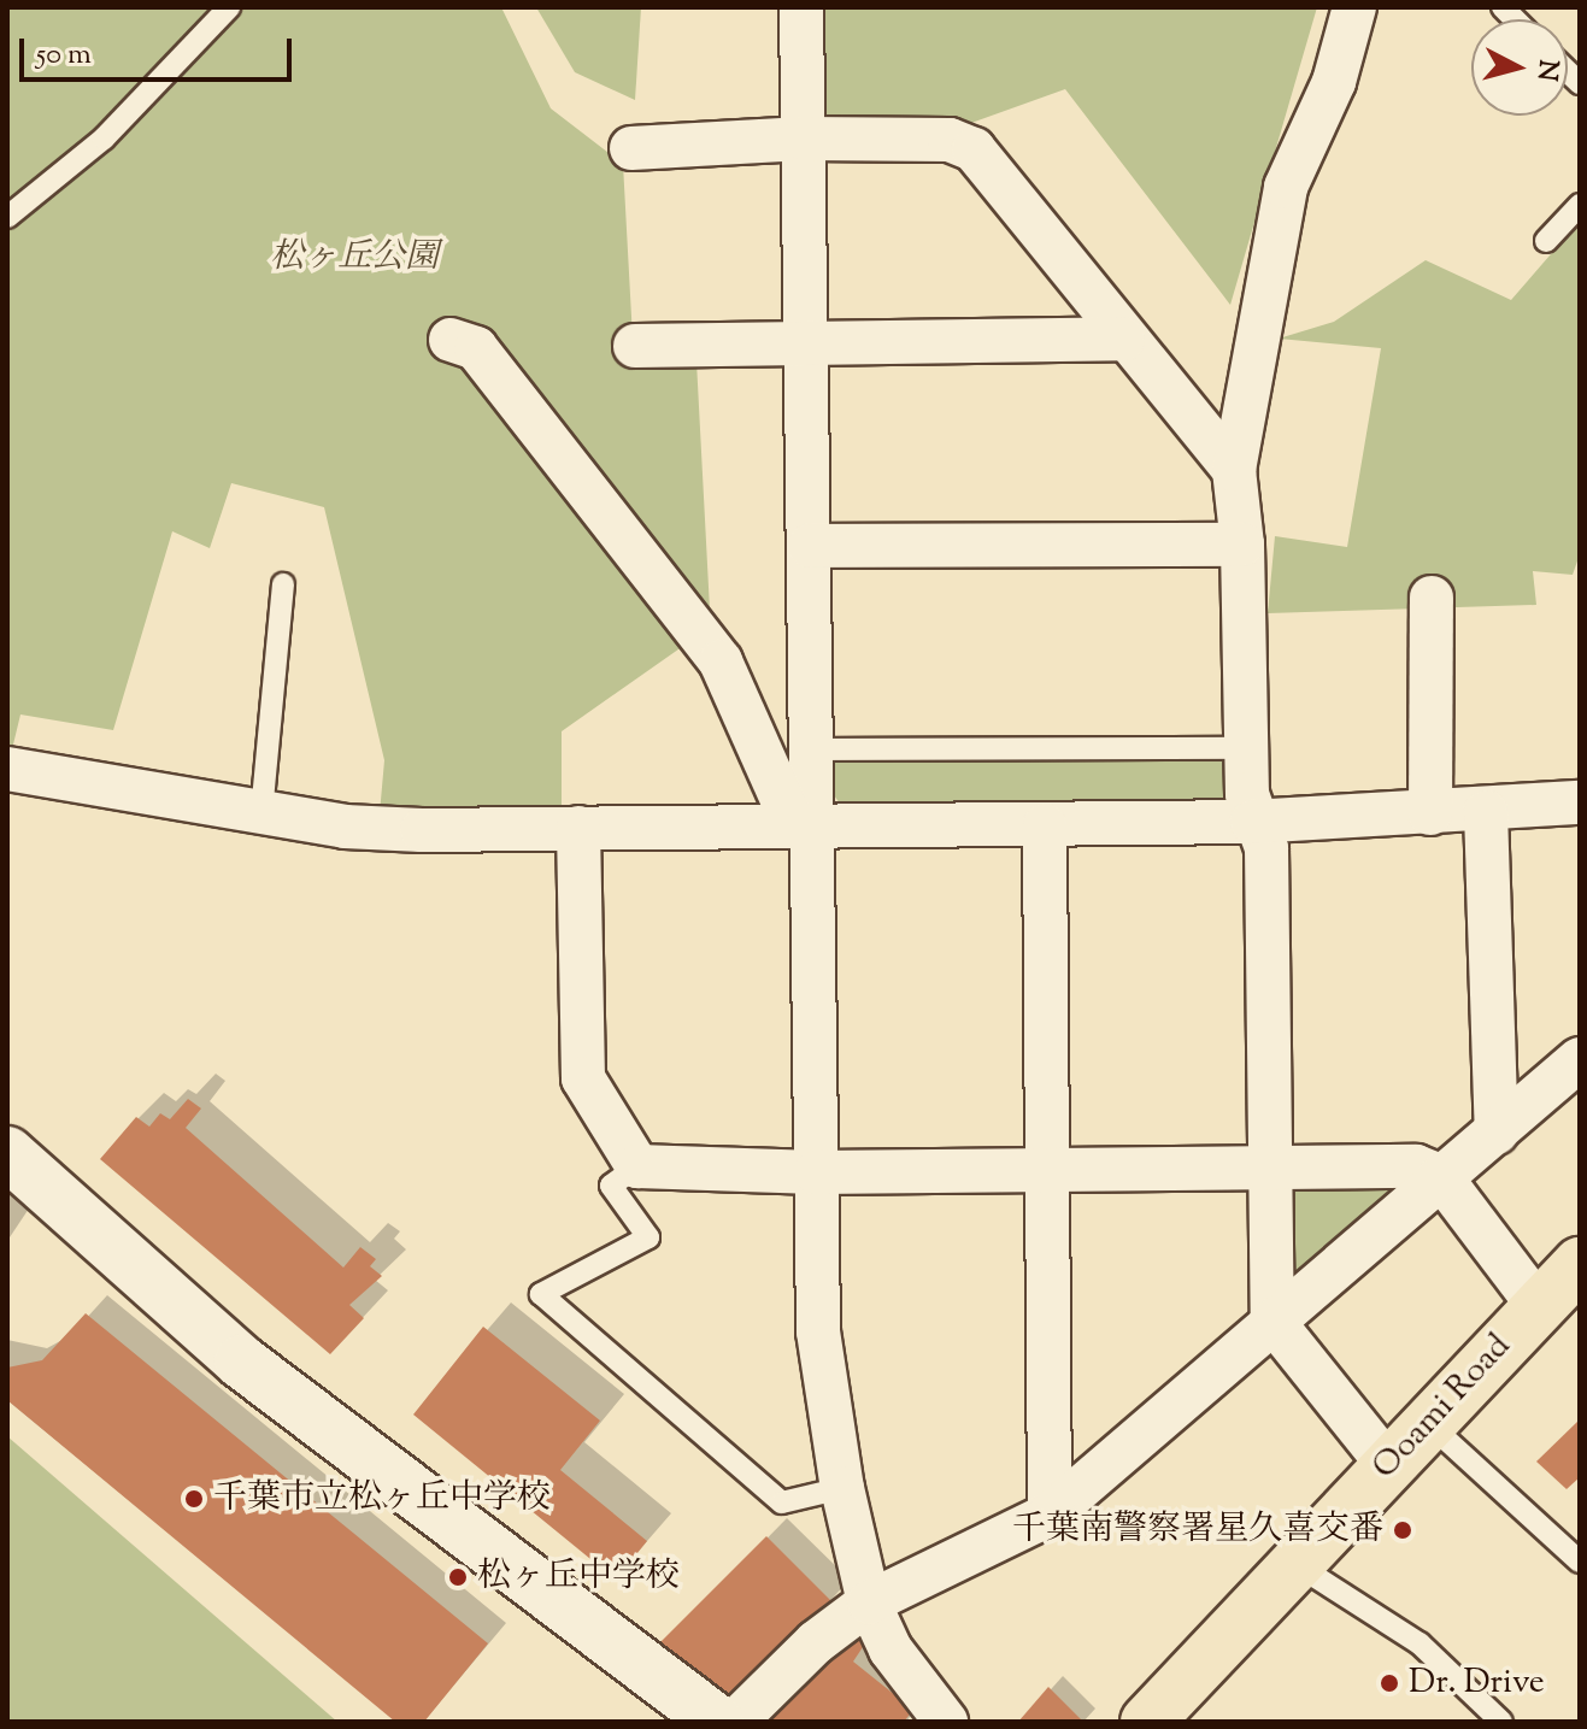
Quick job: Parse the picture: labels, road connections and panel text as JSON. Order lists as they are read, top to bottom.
{
  "streets": {
    "main road": ["Ooami Road"]
  },
  "parks": ["松ヶ丘公園"],
  "places": [
    "千葉市立松ヶ丘中学校",
    "千葉南警察署星久喜交番",
    "松ヶ丘中学校",
    "Dr. Drive"
  ],
  "scale_bar": "50 m",
  "north": "right"
}
